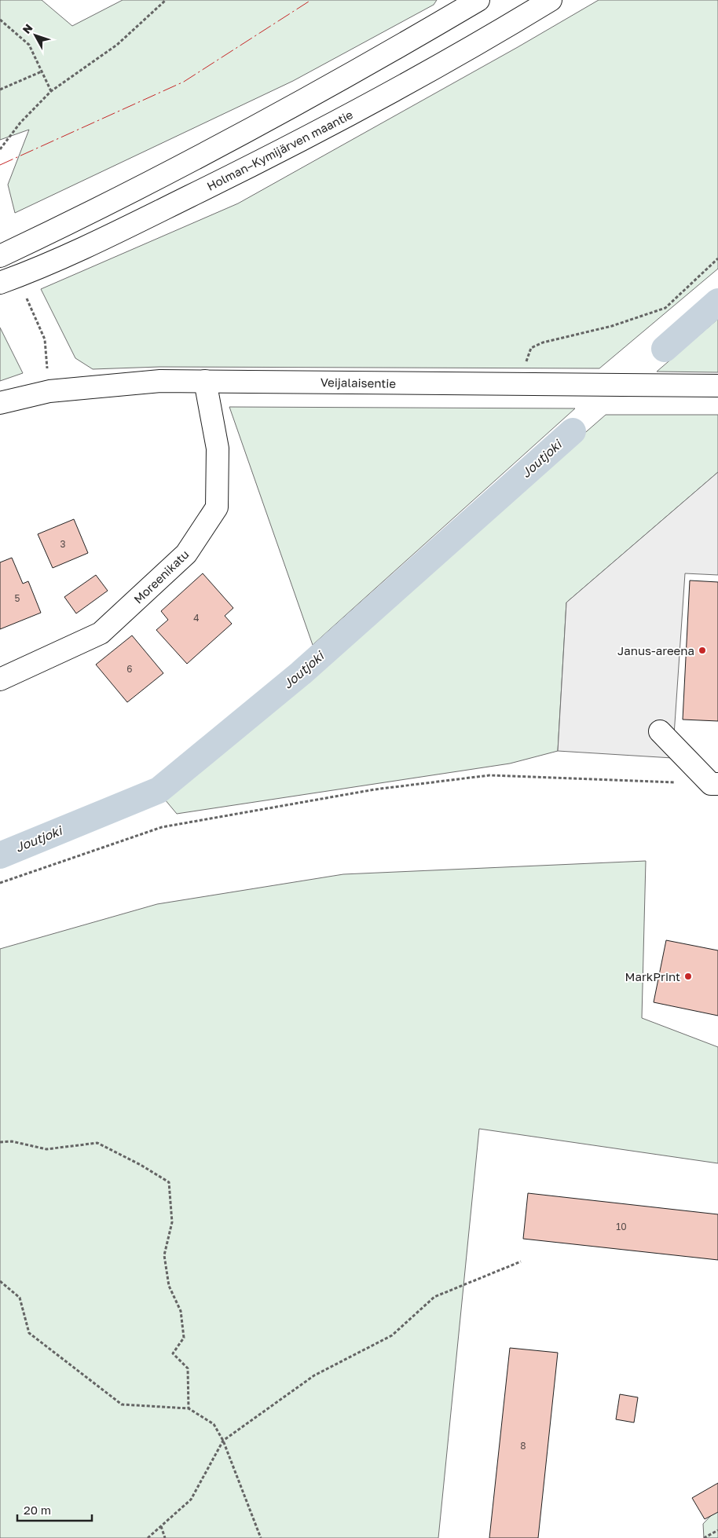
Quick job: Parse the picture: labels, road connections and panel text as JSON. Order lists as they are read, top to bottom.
{
  "streets": {
    "main road": ["Holman–Kymijärven maantie", "Veijalaisentie", "Moreenikatu"]
  },
  "crossings": [
    ["Veijalaisentie", "Moreenikatu"]
  ],
  "water": ["Joutjoki"],
  "places": ["Janus-areena", "MarkPrint"],
  "house_numbers": [
    "3",
    "5",
    "4",
    "6",
    "10",
    "8"
  ],
  "scale_bar": "20 m",
  "north": "top left"
}
